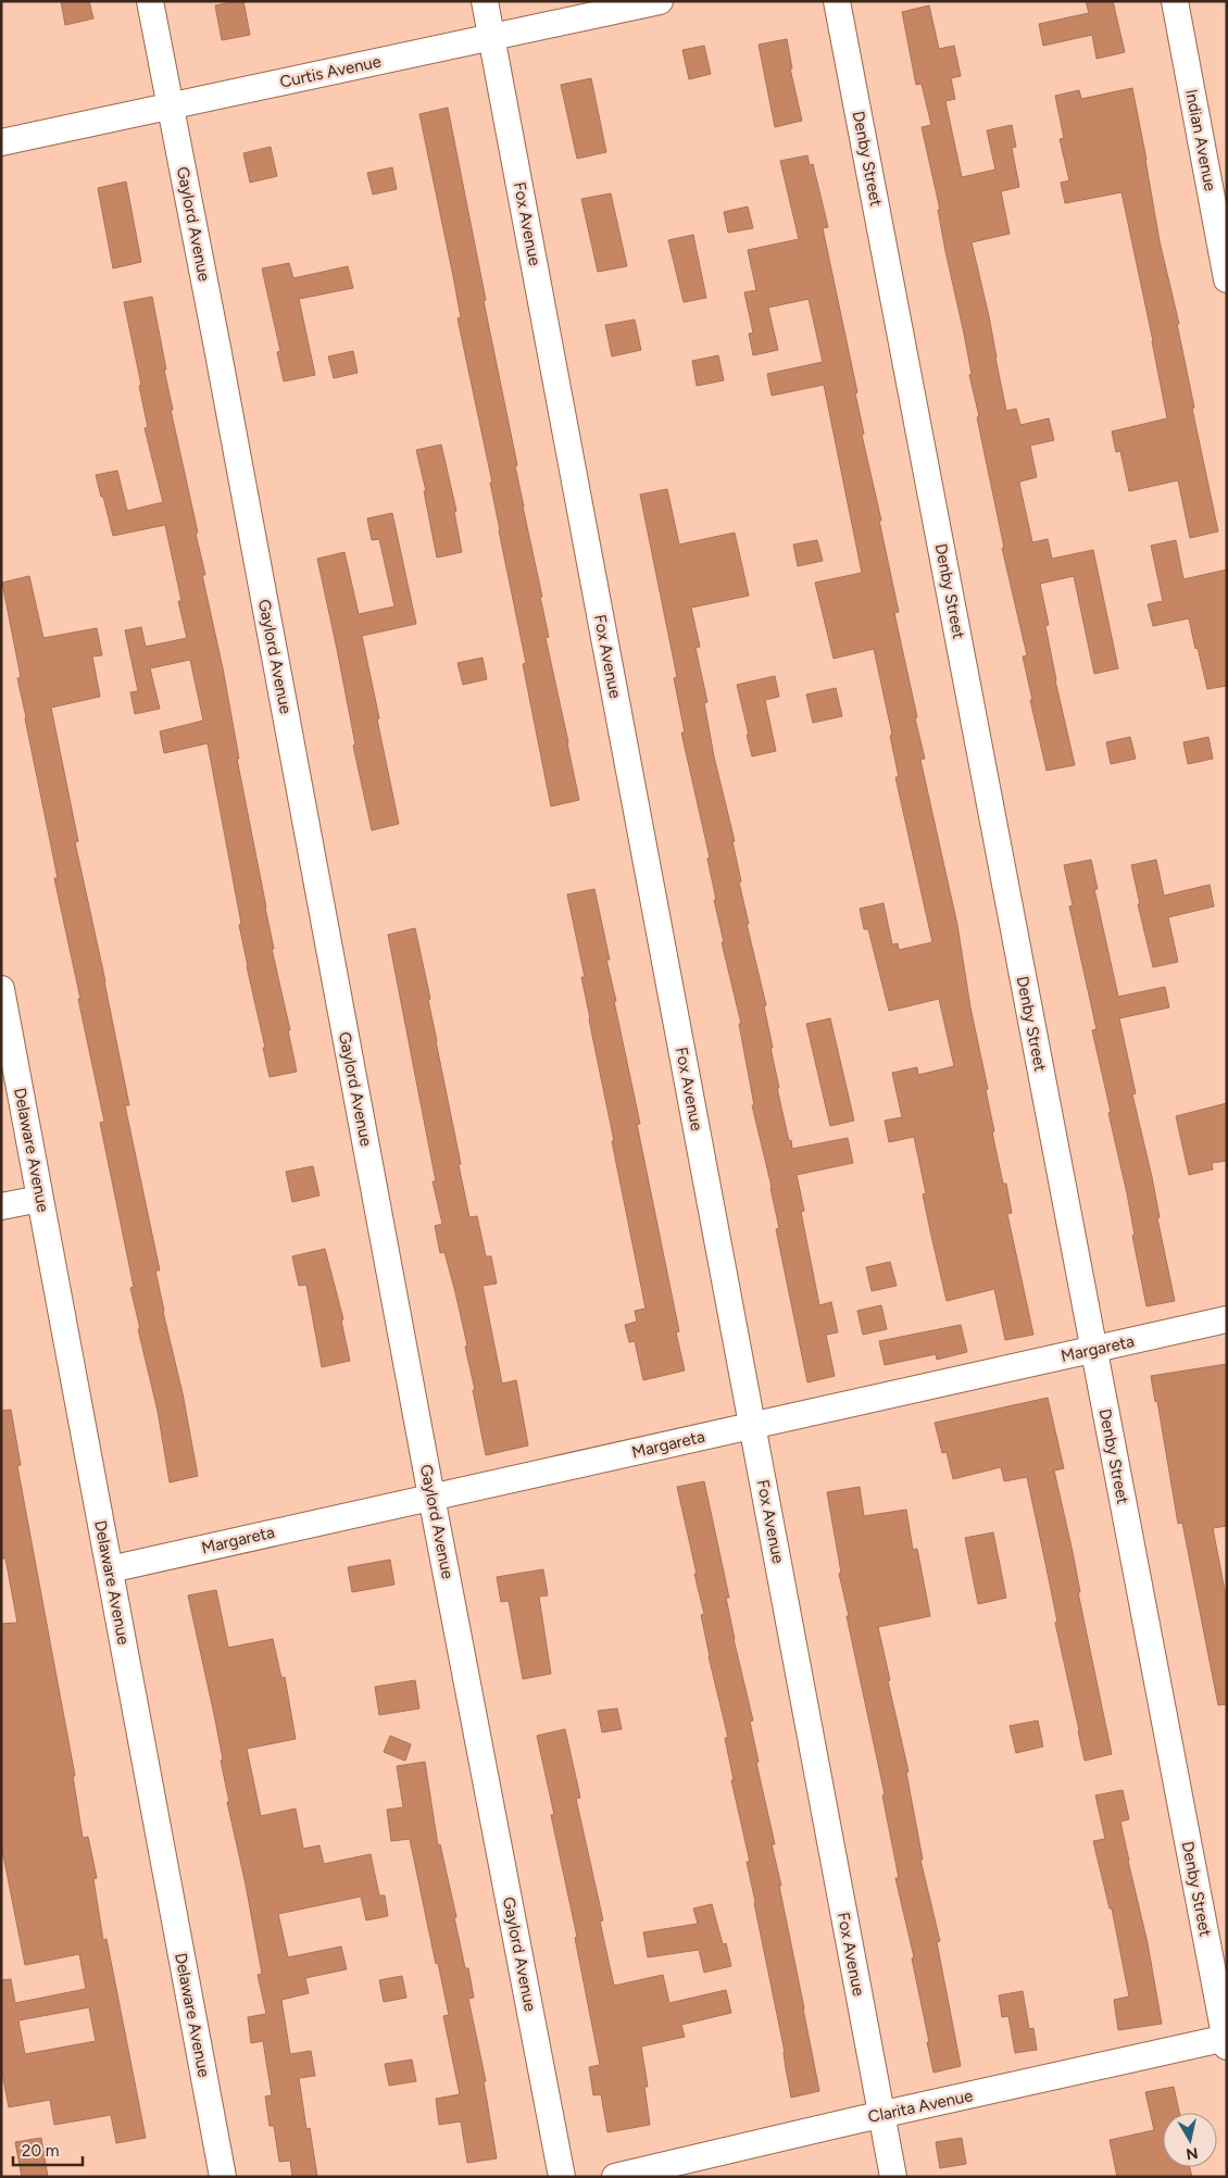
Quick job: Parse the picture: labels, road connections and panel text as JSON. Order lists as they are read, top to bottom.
{
  "streets": {
    "street": [
      "Curtis Avenue",
      "Indian Avenue",
      "Denby Street",
      "Gaylord Avenue",
      "Fox Avenue",
      "Delaware Avenue",
      "Margareta",
      "Clarita Avenue"
    ]
  },
  "crossings": [
    ["Curtis Avenue", "Gaylord Avenue"],
    ["Curtis Avenue", "Fox Avenue"],
    ["Denby Street", "Margareta"],
    ["Denby Street", "Clarita Avenue"],
    ["Gaylord Avenue", "Margareta"],
    ["Fox Avenue", "Margareta"],
    ["Fox Avenue", "Clarita Avenue"],
    ["Delaware Avenue", "Margareta"]
  ],
  "scale_bar": "20 m",
  "north": "bottom"
}
